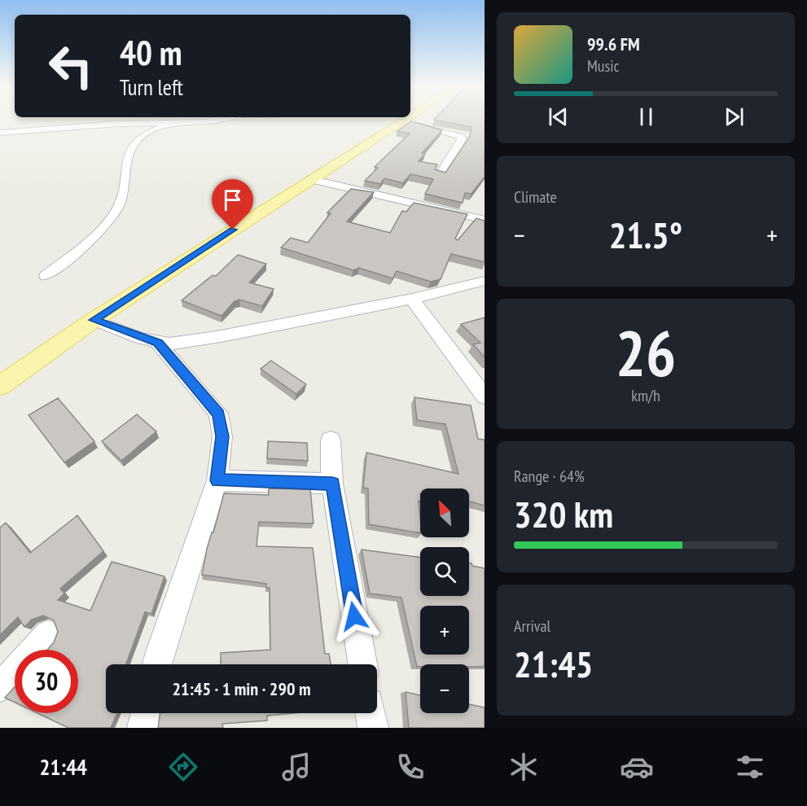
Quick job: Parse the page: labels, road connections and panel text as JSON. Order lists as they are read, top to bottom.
{
  "north": "top left",
  "page": {
    "turn": ["40 m", "Turn left"],
    "song": ["99.6 FM", "Music"],
    "tile": [
      "Climate",
      ["26", "km/h"],
      ["Range · 64%", "320 km"],
      ["Arrival", "21:45"]
    ],
    "heat": ["−", "21.5°", "+"],
    "map_buttons": ["+", "−"],
    "limit": "30",
    "trip": "21:45 · 1 min · 290 m",
    "tabs": "21:44"
  }
}
